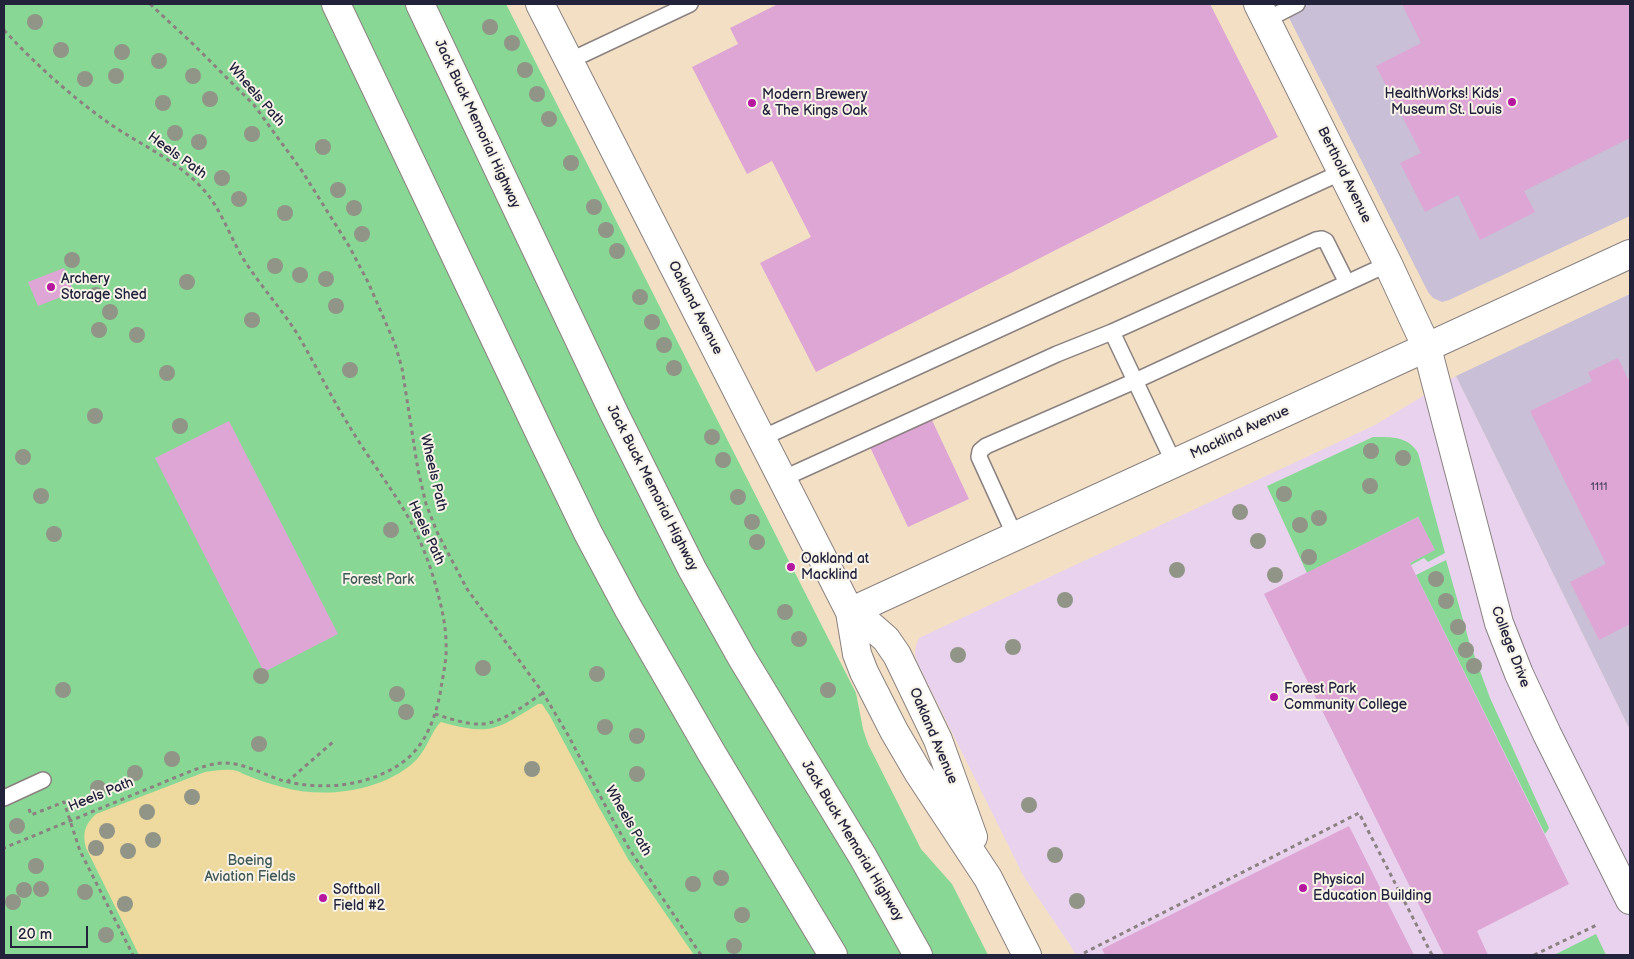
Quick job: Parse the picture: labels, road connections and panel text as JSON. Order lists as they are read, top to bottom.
{
  "streets": {
    "main road": [
      "Jack Buck Memorial Highway",
      "Berthold Avenue",
      "Oakland Avenue",
      "Macklind Avenue",
      "College Drive"
    ],
    "path": ["Wheels Path", "Heels Path"]
  },
  "crossings": [
    ["Berthold Avenue", "Macklind Avenue"],
    ["Berthold Avenue", "College Drive"],
    ["Oakland Avenue", "Macklind Avenue"],
    ["Macklind Avenue", "College Drive"]
  ],
  "parks": ["Forest Park", "Boeing Aviation Fields"],
  "places": [
    "HealthWorks! Kids' Museum St. Louis",
    "Modern Brewery & The Kings Oak",
    "Archery Storage Shed",
    "Oakland at Macklind",
    "Forest Park Community College",
    "Physical Education Building",
    "Softball Field #2"
  ],
  "house_numbers": ["1111"],
  "scale_bar": "20 m"
}
